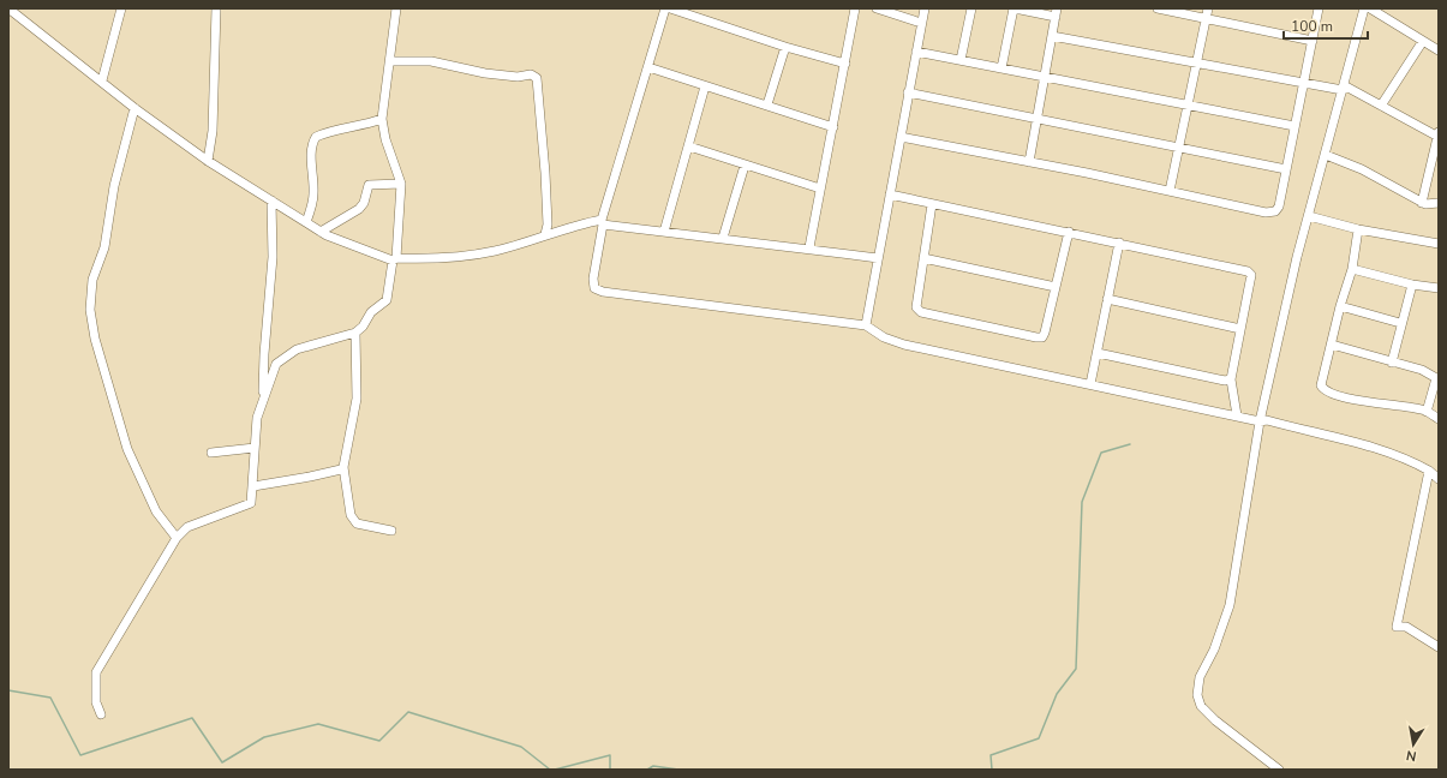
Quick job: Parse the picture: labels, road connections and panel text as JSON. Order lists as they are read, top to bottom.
{
  "scale_bar": "100 m",
  "north": "bottom"
}
